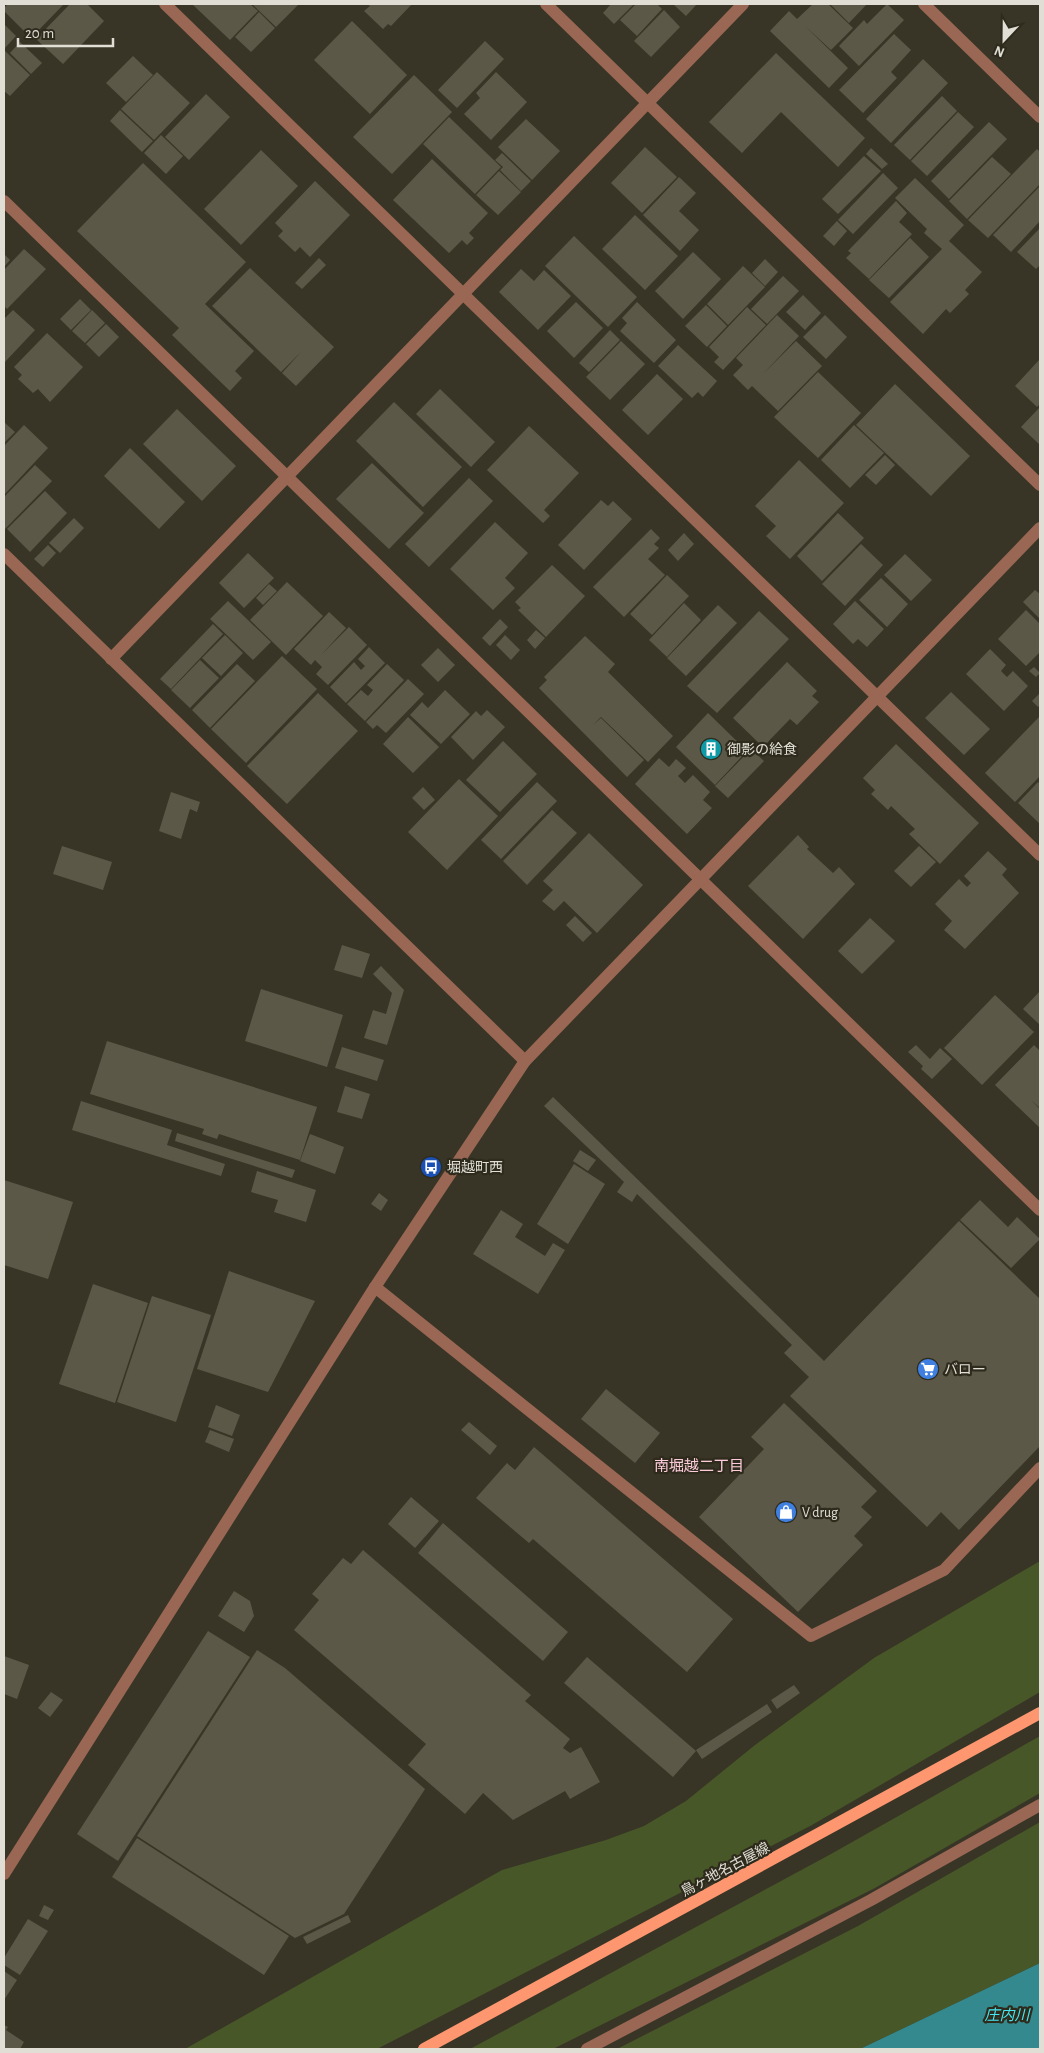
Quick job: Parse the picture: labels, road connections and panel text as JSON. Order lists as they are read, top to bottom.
{
  "streets": {
    "main road": ["鳥ヶ地名古屋線"]
  },
  "districts": ["南堀越二丁目"],
  "water": ["庄内川"],
  "places": {
    "building": ["御影の給食"],
    "bus stop": ["堀越町西"],
    "supermarket": ["バロー"],
    "shop": ["V drug"]
  },
  "scale_bar": "20 m",
  "north": "bottom"
}
